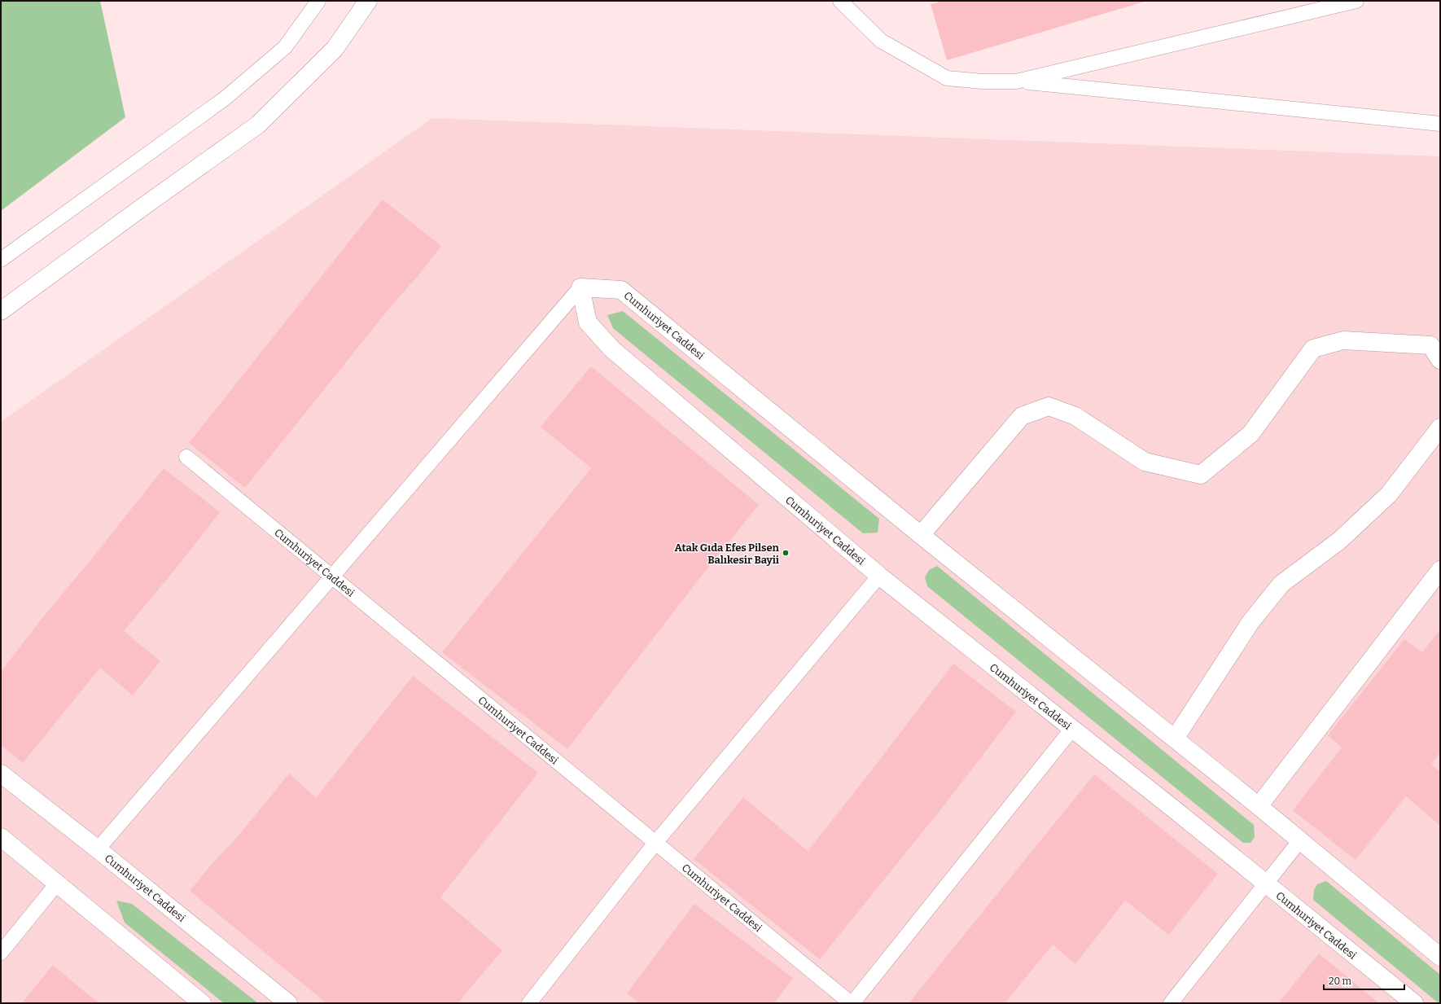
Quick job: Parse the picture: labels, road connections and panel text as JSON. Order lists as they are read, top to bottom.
{
  "streets": {
    "street": ["Cumhuriyet Caddesi"]
  },
  "places": ["Atak Gıda Efes Pilsen Balıkesir Bayii"],
  "scale_bar": "20 m"
}
